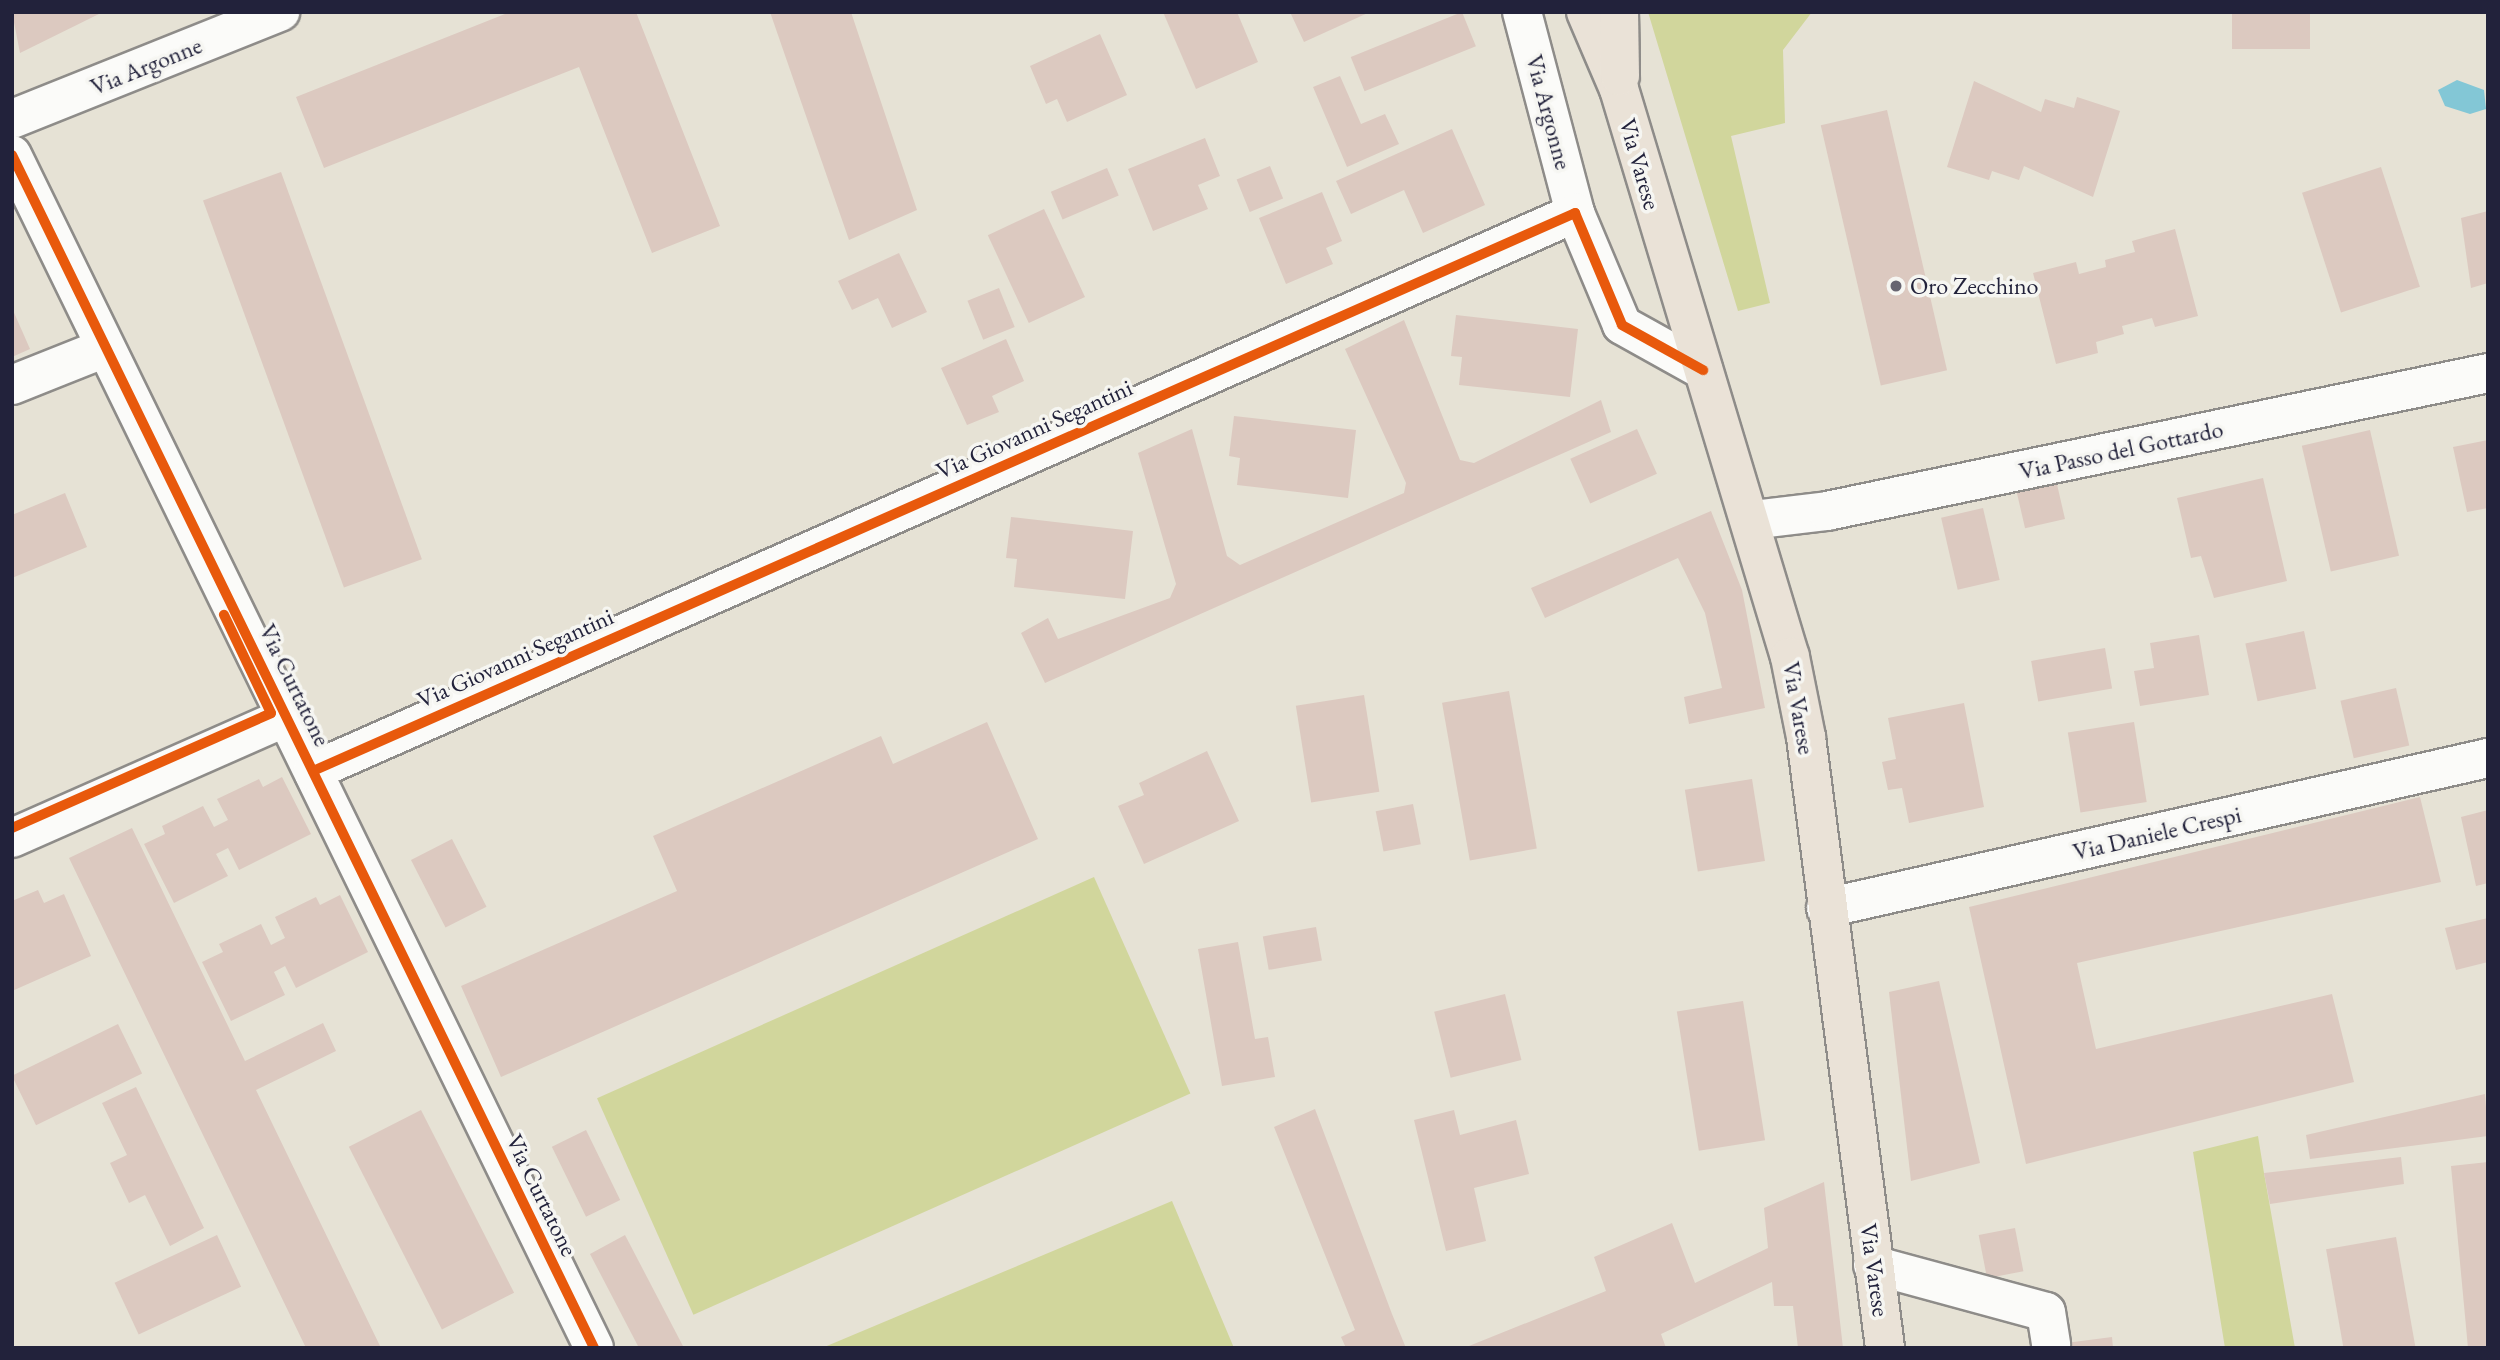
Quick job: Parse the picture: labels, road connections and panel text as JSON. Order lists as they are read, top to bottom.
{
  "streets": {
    "main road": ["Via Varese"],
    "street": [
      "Via Argonne",
      "Via Giovanni Segantini",
      "Via Passo del Gottardo",
      "Via Curtatone",
      "Via Daniele Crespi"
    ]
  },
  "crossings": [
    ["Via Argonne", "Via Giovanni Segantini"],
    ["Via Varese", "Via Passo del Gottardo"],
    ["Via Varese", "Via Daniele Crespi"],
    ["Via Giovanni Segantini", "Via Curtatone"]
  ],
  "places": ["Oro Zecchino"]
}
